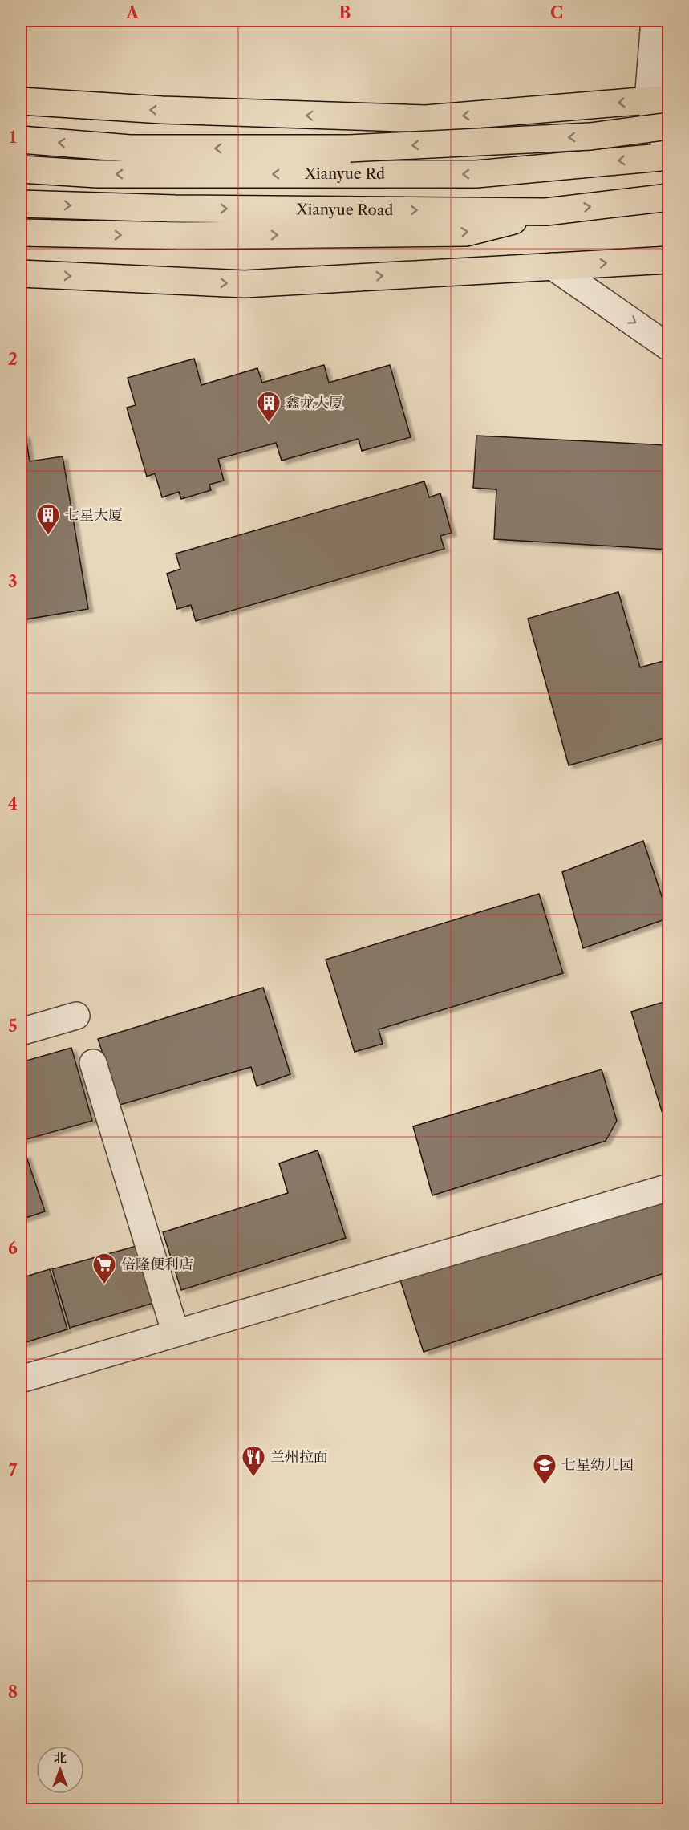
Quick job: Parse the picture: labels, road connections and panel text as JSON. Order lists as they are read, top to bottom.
{
  "streets": {
    "main road": ["Xianyue Rd", "Xianyue Road"]
  },
  "places": {
    "building": ["鑫龙大厦", "七星大厦"],
    "supermarket": ["倍隆便利店"],
    "restaurant": ["兰州拉面"],
    "school or university": ["七星幼儿园"]
  },
  "north": "top",
  "grid": {
    "columns": ["A", "B", "C"],
    "rows": [
      "1",
      "2",
      "3",
      "4",
      "5",
      "6",
      "7",
      "8"
    ]
  }
}
